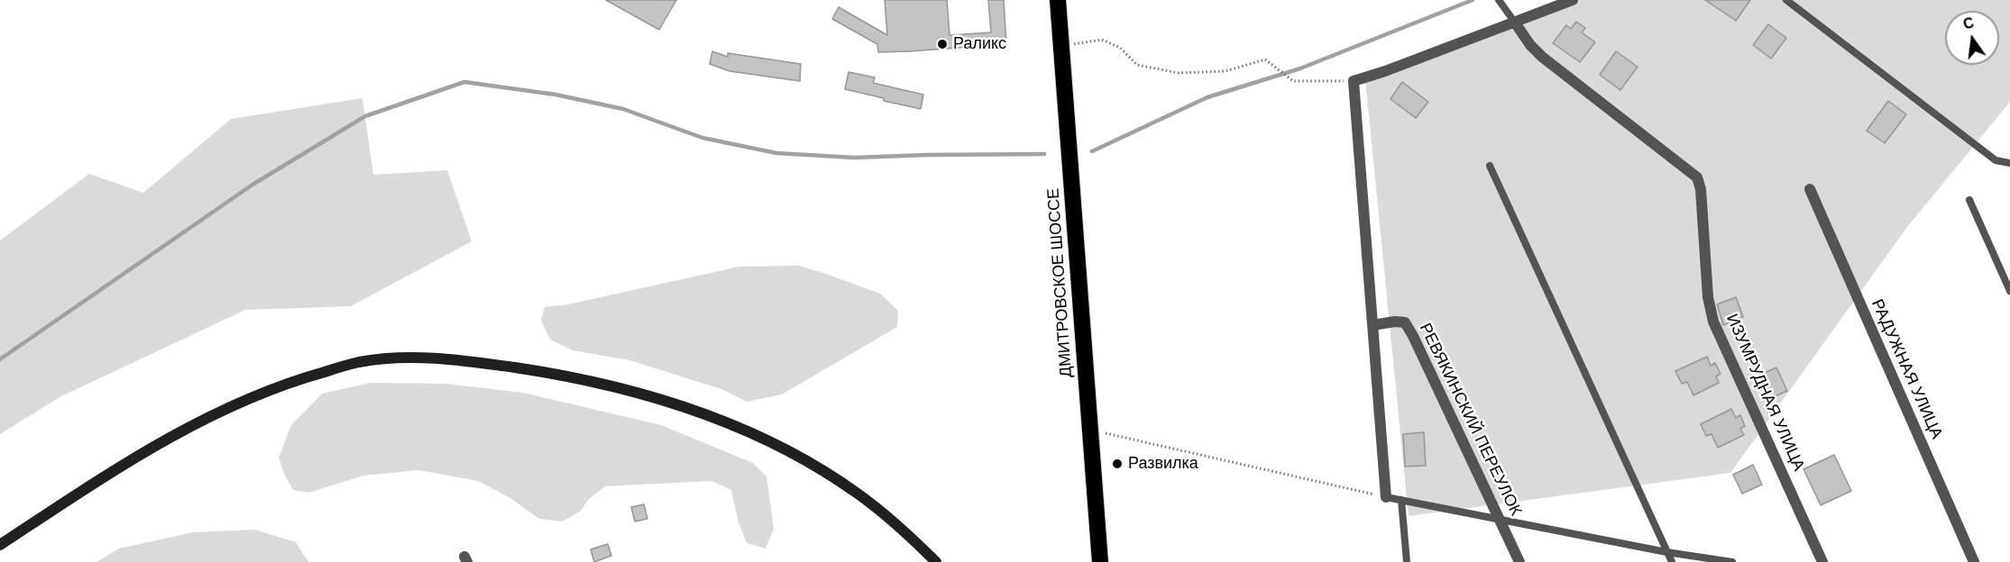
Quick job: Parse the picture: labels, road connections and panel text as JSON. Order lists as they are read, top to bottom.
{
  "streets": {
    "highway": ["ДМИТРОВСКОЕ ШОССЕ"],
    "street": ["РАДУЖНАЯ УЛИЦА", "ИЗУМРУДНАЯ УЛИЦА", "РЕВЯКИНСКИЙ ПЕРЕУЛОК"]
  },
  "places": ["Раликс", "Развилка"],
  "north": "top"
}
